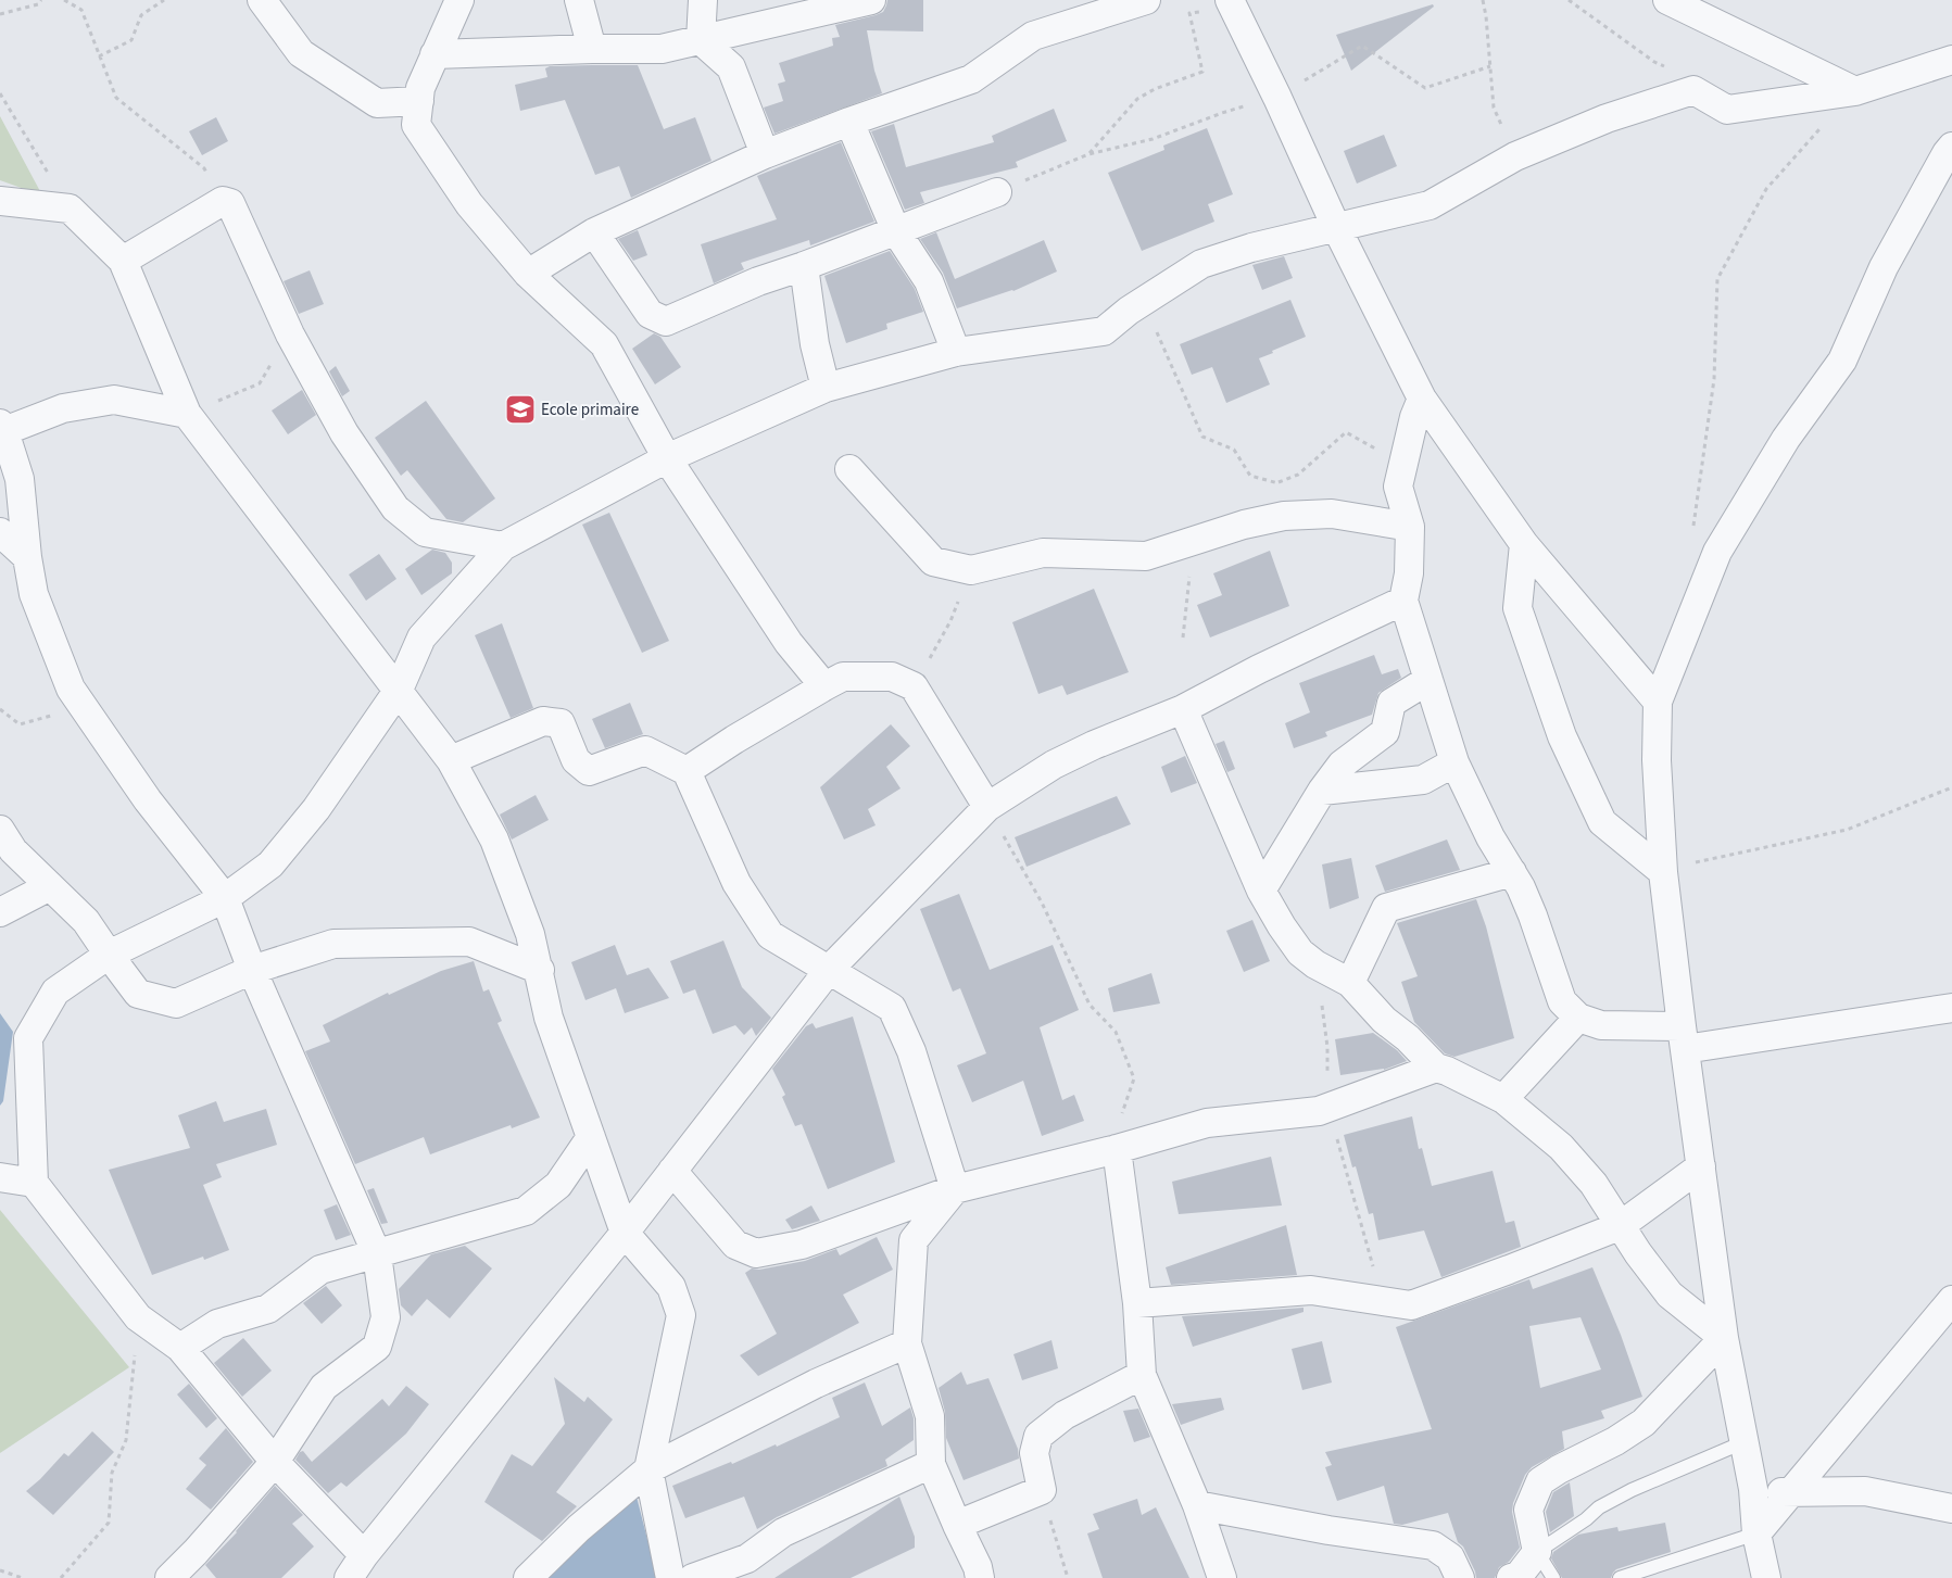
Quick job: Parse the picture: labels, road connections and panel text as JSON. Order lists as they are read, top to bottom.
{
  "places": {
    "school or university": ["Ecole primaire"]
  }
}
